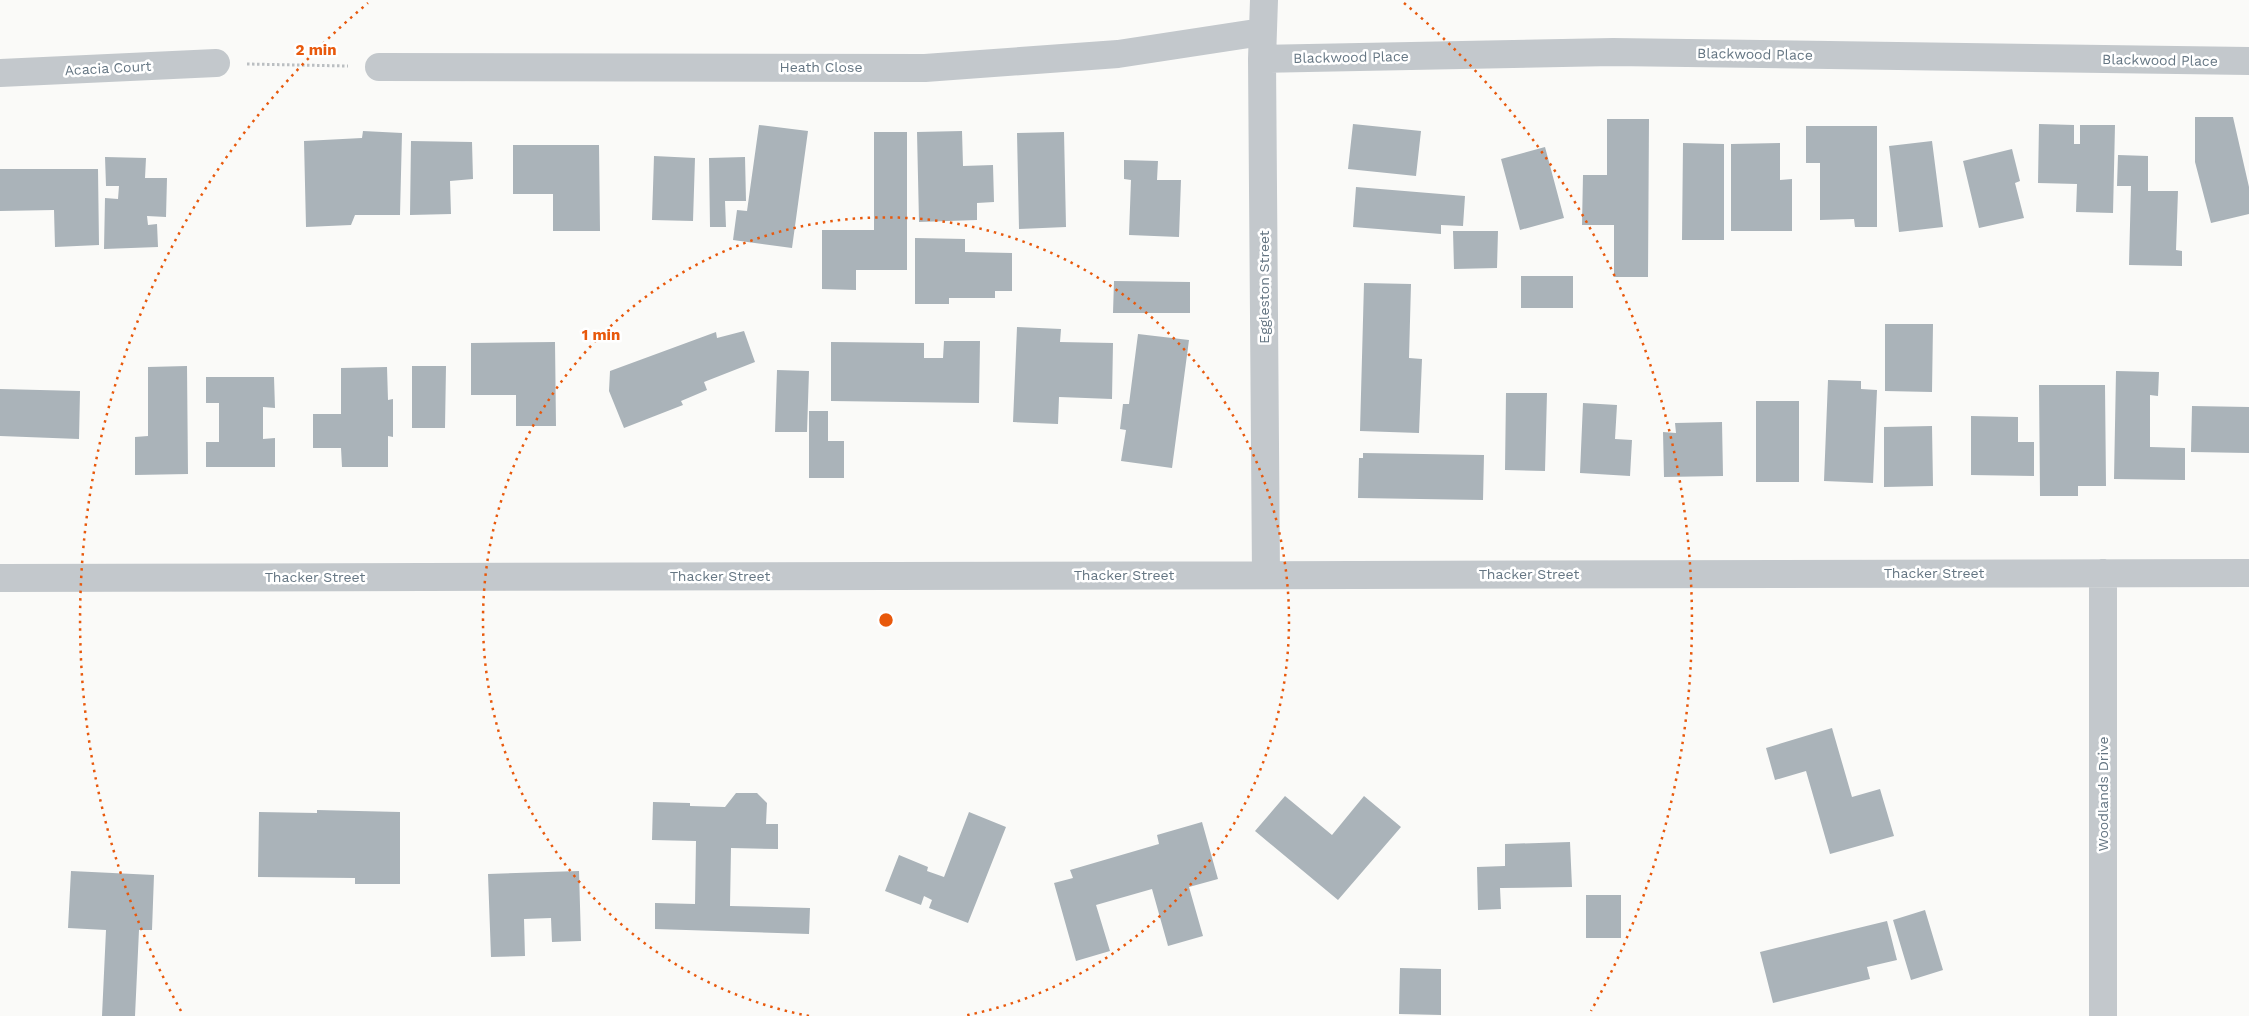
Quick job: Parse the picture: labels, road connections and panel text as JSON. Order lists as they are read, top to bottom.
{
  "streets": {
    "street": [
      "Blackwood Place",
      "Heath Close",
      "Acacia Court",
      "Eggleston Street",
      "Thacker Street",
      "Woodlands Drive"
    ]
  },
  "crossings": [
    ["Blackwood Place", "Eggleston Street"],
    ["Heath Close", "Eggleston Street"],
    ["Eggleston Street", "Thacker Street"],
    ["Thacker Street", "Woodlands Drive"]
  ],
  "rings": ["2 min", "1 min"]
}
